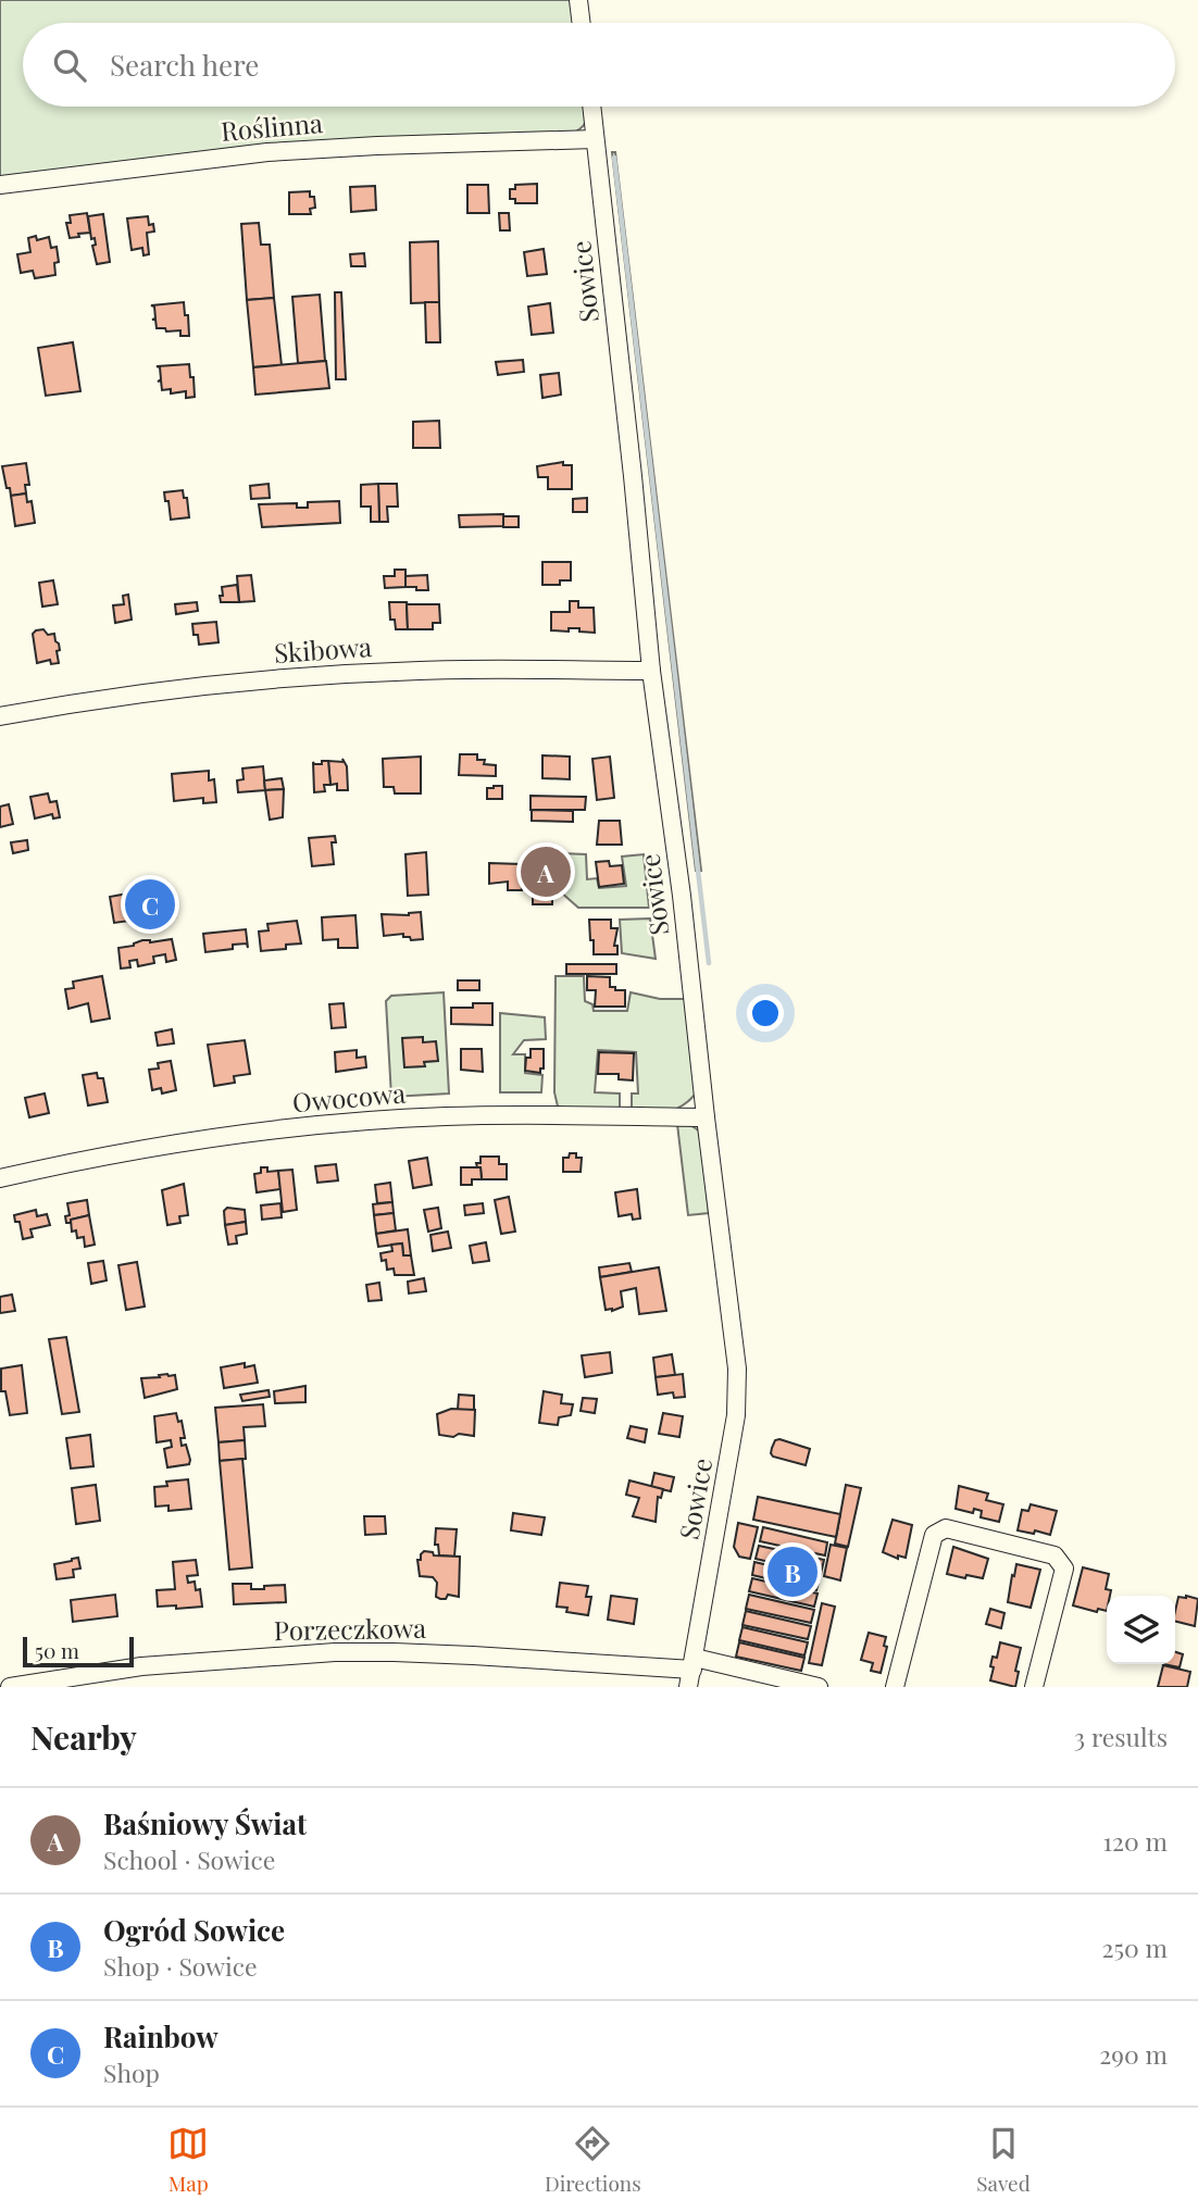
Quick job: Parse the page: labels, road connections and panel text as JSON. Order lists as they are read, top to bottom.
{
  "streets": {
    "street": [
      "Roślinna",
      "Sowice",
      "Skibowa",
      "Owocowa",
      "Porzeczkowa"
    ]
  },
  "crossings": [
    ["Roślinna", "Sowice"],
    ["Sowice", "Skibowa"],
    ["Sowice", "Owocowa"],
    ["Sowice", "Porzeczkowa"]
  ],
  "scale_bar": "50 m",
  "page": {
    "search": "Search here",
    "pins": ["A", "C", "B"],
    "scale": "50 m",
    "heading": ["Nearby", "3 results"],
    "list": [
      {
        "mark": "A",
        "name": "Baśniowy Świat",
        "note": "School · Sowice",
        "value": "120 m"
      },
      {
        "mark": "B",
        "name": "Ogród Sowice",
        "note": "Shop · Sowice",
        "value": "250 m"
      },
      {
        "mark": "C",
        "name": "Rainbow",
        "note": "Shop",
        "value": "290 m"
      }
    ],
    "nav": ["Map", "Directions", "Saved"]
  }
}
